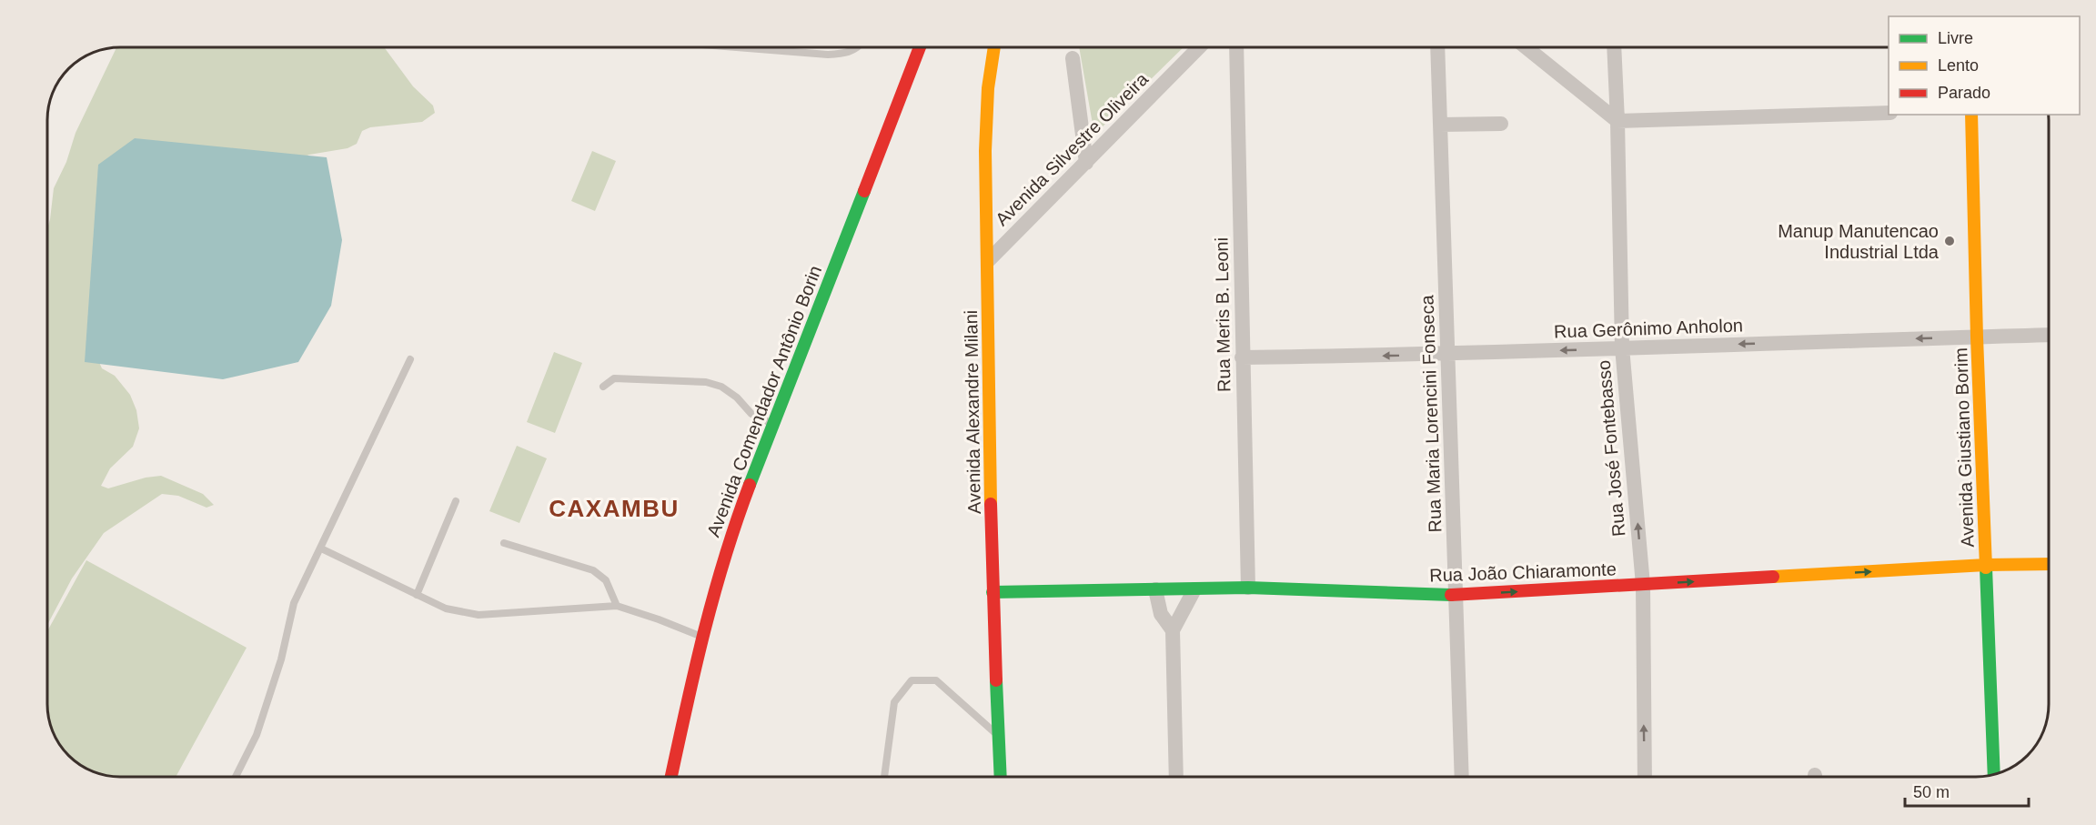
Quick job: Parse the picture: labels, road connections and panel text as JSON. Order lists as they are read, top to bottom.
{
  "streets": {
    "street": [
      "Avenida Silvestre Oliveira",
      "Rua Meris B. Leoni",
      "Rua Gerônimo Anholon",
      "Avenida Comendador Antônio Borin",
      "Avenida Alexandre Milani",
      "Rua Maria Lorencini Fonseca",
      "Avenida Giustiano Borim",
      "Rua José Fontebasso",
      "Rua João Chiaramonte"
    ]
  },
  "crossings": [
    ["Avenida Silvestre Oliveira", "Avenida Alexandre Milani"],
    ["Rua Meris B. Leoni", "Rua Gerônimo Anholon"],
    ["Rua Meris B. Leoni", "Rua João Chiaramonte"],
    ["Rua Gerônimo Anholon", "Rua Maria Lorencini Fonseca"],
    ["Rua Gerônimo Anholon", "Avenida Giustiano Borim"],
    ["Rua Gerônimo Anholon", "Rua José Fontebasso"],
    ["Avenida Alexandre Milani", "Rua João Chiaramonte"],
    ["Rua Maria Lorencini Fonseca", "Rua João Chiaramonte"],
    ["Avenida Giustiano Borim", "Rua João Chiaramonte"],
    ["Rua José Fontebasso", "Rua João Chiaramonte"]
  ],
  "one_way": ["Rua Gerônimo Anholon", "Rua José Fontebasso", "Rua João Chiaramonte"],
  "districts": ["CAXAMBU"],
  "places": ["Manup Manutencao Industrial Ltda"],
  "legend": ["Livre", "Lento", "Parado"],
  "scale_bar": "50 m"
}
